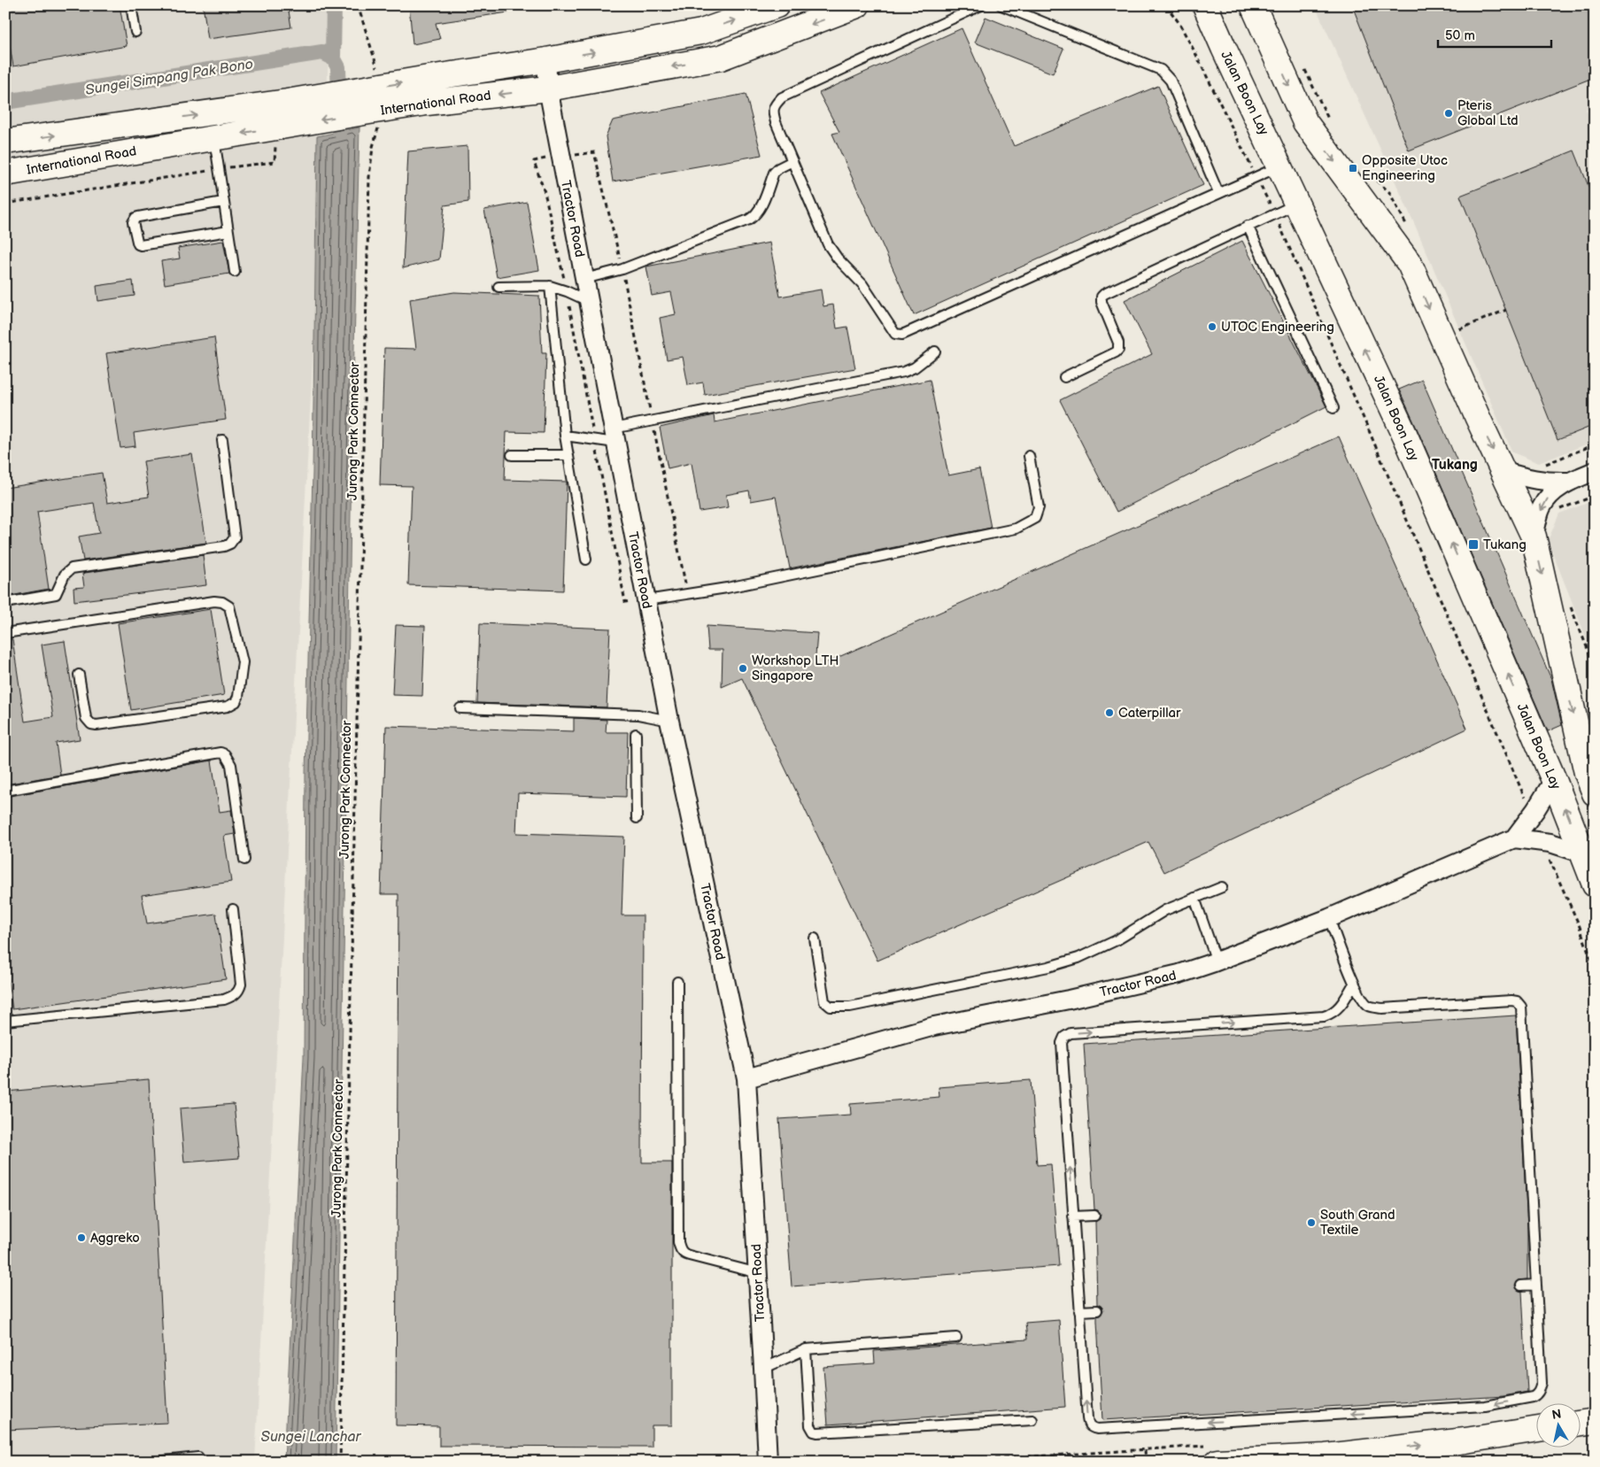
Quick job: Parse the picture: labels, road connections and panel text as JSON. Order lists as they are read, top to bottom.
{
  "streets": {
    "main road": ["Jalan Boon Lay", "International Road"],
    "street": ["Tractor Road"],
    "path": ["Jurong Park Connector"]
  },
  "crossings": [
    ["Jalan Boon Lay", "Tractor Road"],
    ["International Road", "Tractor Road"],
    ["International Road", "Jurong Park Connector"]
  ],
  "districts": ["Tukang"],
  "water": ["Sungei Simpang Pak Bono", "Sungei Lanchar"],
  "places": {
    "other": [
      "Pteris Global Ltd",
      "UTOC Engineering",
      "Workshop LTH Singapore",
      "Caterpillar",
      "South Grand Textile",
      "Aggreko"
    ],
    "transit": ["Opposite Utoc Engineering", "Tukang"]
  },
  "scale_bar": "50 m",
  "north": "top"
}
